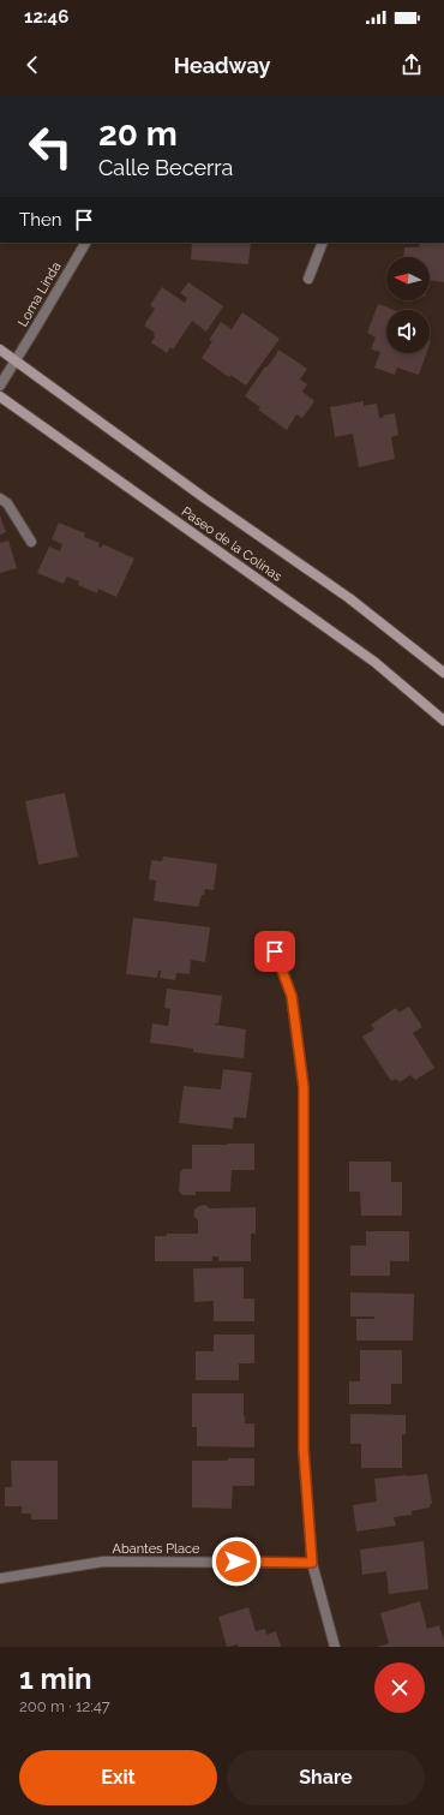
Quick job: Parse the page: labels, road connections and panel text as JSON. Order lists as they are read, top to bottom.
{
  "streets": {
    "main road": ["Paseo de la Colinas"],
    "street": ["Loma Linda", "Abantes Place"]
  },
  "crossings": [
    ["Loma Linda", "Paseo de la Colinas"]
  ],
  "north": "left",
  "page": {
    "status": "12:46",
    "header": "Headway",
    "turn": ["20 m", "Calle Becerra"],
    "then": "Then",
    "heading": ["1 min", "200 m · 12:47"],
    "buttons": ["Exit", "Share"]
  }
}
